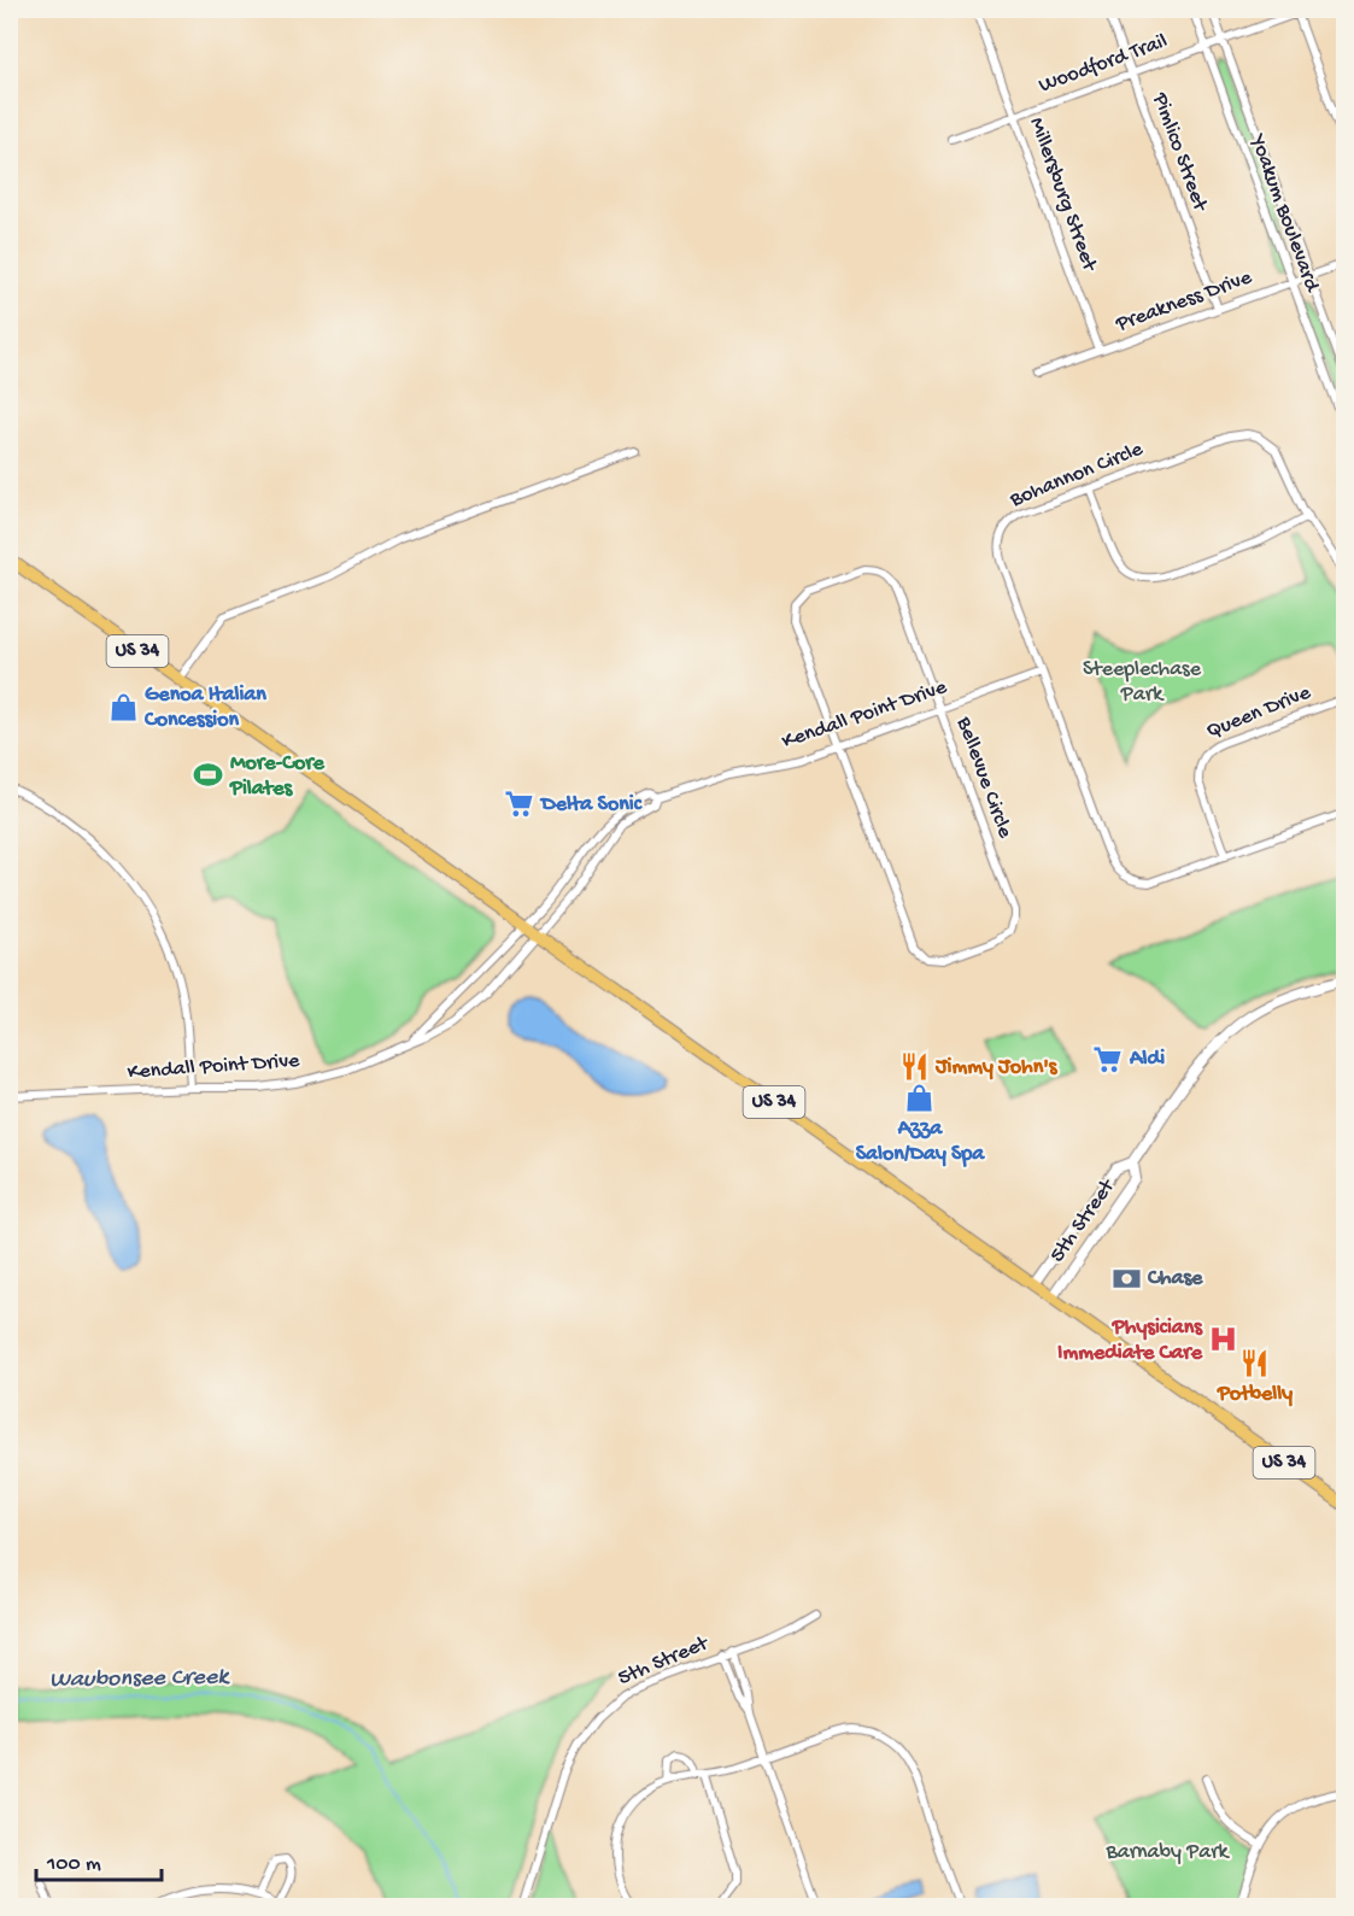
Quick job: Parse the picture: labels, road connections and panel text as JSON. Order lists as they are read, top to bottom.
{
  "streets": {
    "main road": ["US 34"],
    "street": [
      "Woodford Trail",
      "Pimlico Street",
      "Millersburg Street",
      "Yoakum Boulevard",
      "Preakness Drive",
      "Bohannon Circle",
      "Queen Drive",
      "Kendall Point Drive",
      "Bellevue Circle",
      "5th Street"
    ]
  },
  "crossings": [
    ["Woodford Trail", "Pimlico Street"],
    ["Woodford Trail", "Millersburg Street"],
    ["Woodford Trail", "Yoakum Boulevard"],
    ["Pimlico Street", "Preakness Drive"],
    ["Millersburg Street", "Preakness Drive"],
    ["Yoakum Boulevard", "Preakness Drive"],
    ["Bohannon Circle", "Queen Drive"],
    ["Bohannon Circle", "Kendall Point Drive"],
    ["US 34", "Kendall Point Drive"],
    ["US 34", "5th Street"],
    ["Kendall Point Drive", "Bellevue Circle"]
  ],
  "water": ["Waubonsee Creek"],
  "parks": ["Steeplechase Park", "Barnaby Park"],
  "places": {
    "shop": ["Genoa Italian Concession", "Azza Salon/Day Spa"],
    "sports": ["More-Core Pilates"],
    "supermarket": ["Delta Sonic", "Aldi"],
    "restaurant": ["Jimmy John's", "Potbelly"],
    "bank": ["Chase"],
    "hospital": ["Physicians Immediate Care"]
  },
  "scale_bar": "100 m"
}
